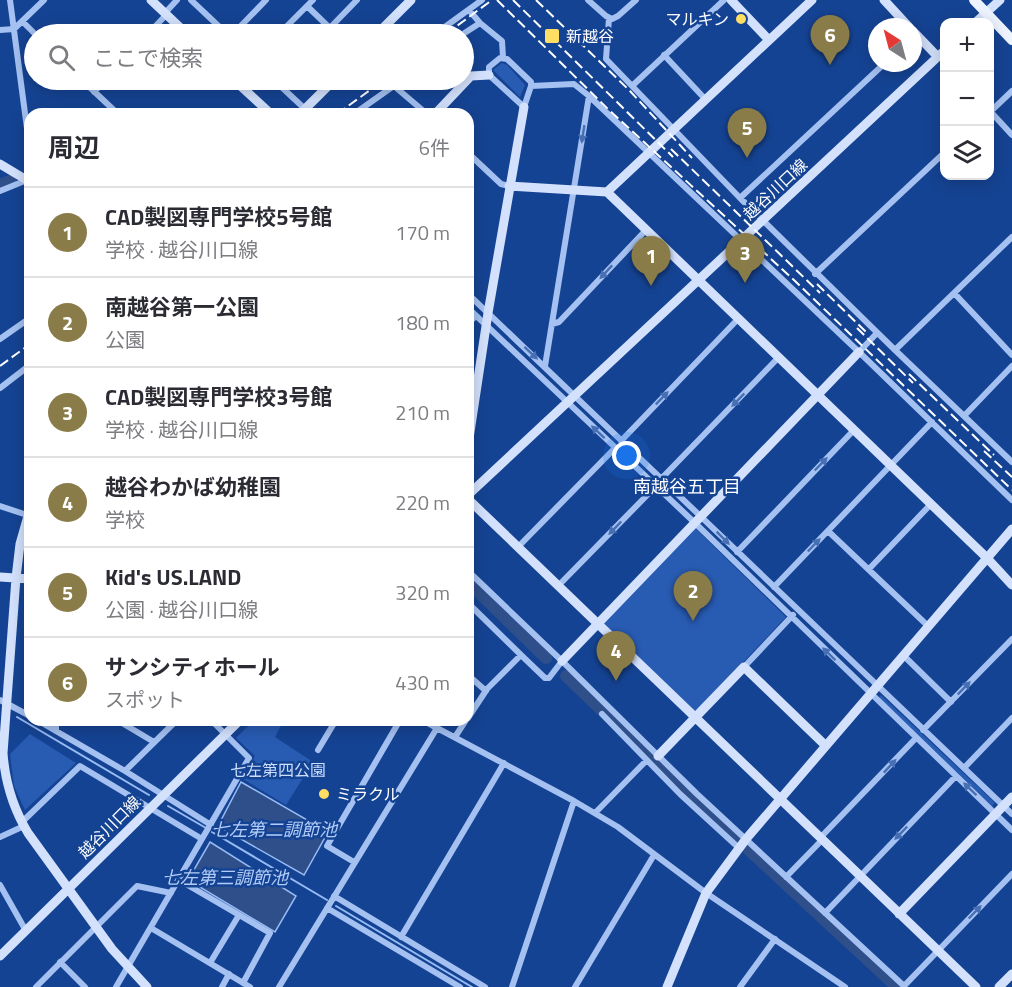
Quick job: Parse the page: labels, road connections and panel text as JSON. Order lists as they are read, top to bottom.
{
  "streets": {
    "street": ["越谷川口線"]
  },
  "districts": ["南越谷五丁目"],
  "water": ["七左第二調節池", "七左第三調節池"],
  "parks": ["七左第四公園"],
  "places": {
    "other": ["マルキン", "ミラクル"],
    "transit": ["新越谷"]
  },
  "north": "top left",
  "page": {
    "pins": [
      "6",
      "5",
      "3",
      "1",
      "2",
      "4"
    ],
    "map_buttons": ["+", "−"],
    "search": "ここで検索",
    "heading": ["周辺", "6件"],
    "list": [
      {
        "mark": "1",
        "name": "CAD製図専門学校5号館",
        "note": "学校 · 越谷川口線",
        "value": "170 m"
      },
      {
        "mark": "2",
        "name": "南越谷第一公園",
        "note": "公園",
        "value": "180 m"
      },
      {
        "mark": "3",
        "name": "CAD製図専門学校3号館",
        "note": "学校 · 越谷川口線",
        "value": "210 m"
      },
      {
        "mark": "4",
        "name": "越谷わかば幼稚園",
        "note": "学校",
        "value": "220 m"
      },
      {
        "mark": "5",
        "name": "Kid's US.LAND",
        "note": "公園 · 越谷川口線",
        "value": "320 m"
      },
      {
        "mark": "6",
        "name": "サンシティホール",
        "note": "スポット",
        "value": "430 m"
      }
    ]
  }
}
